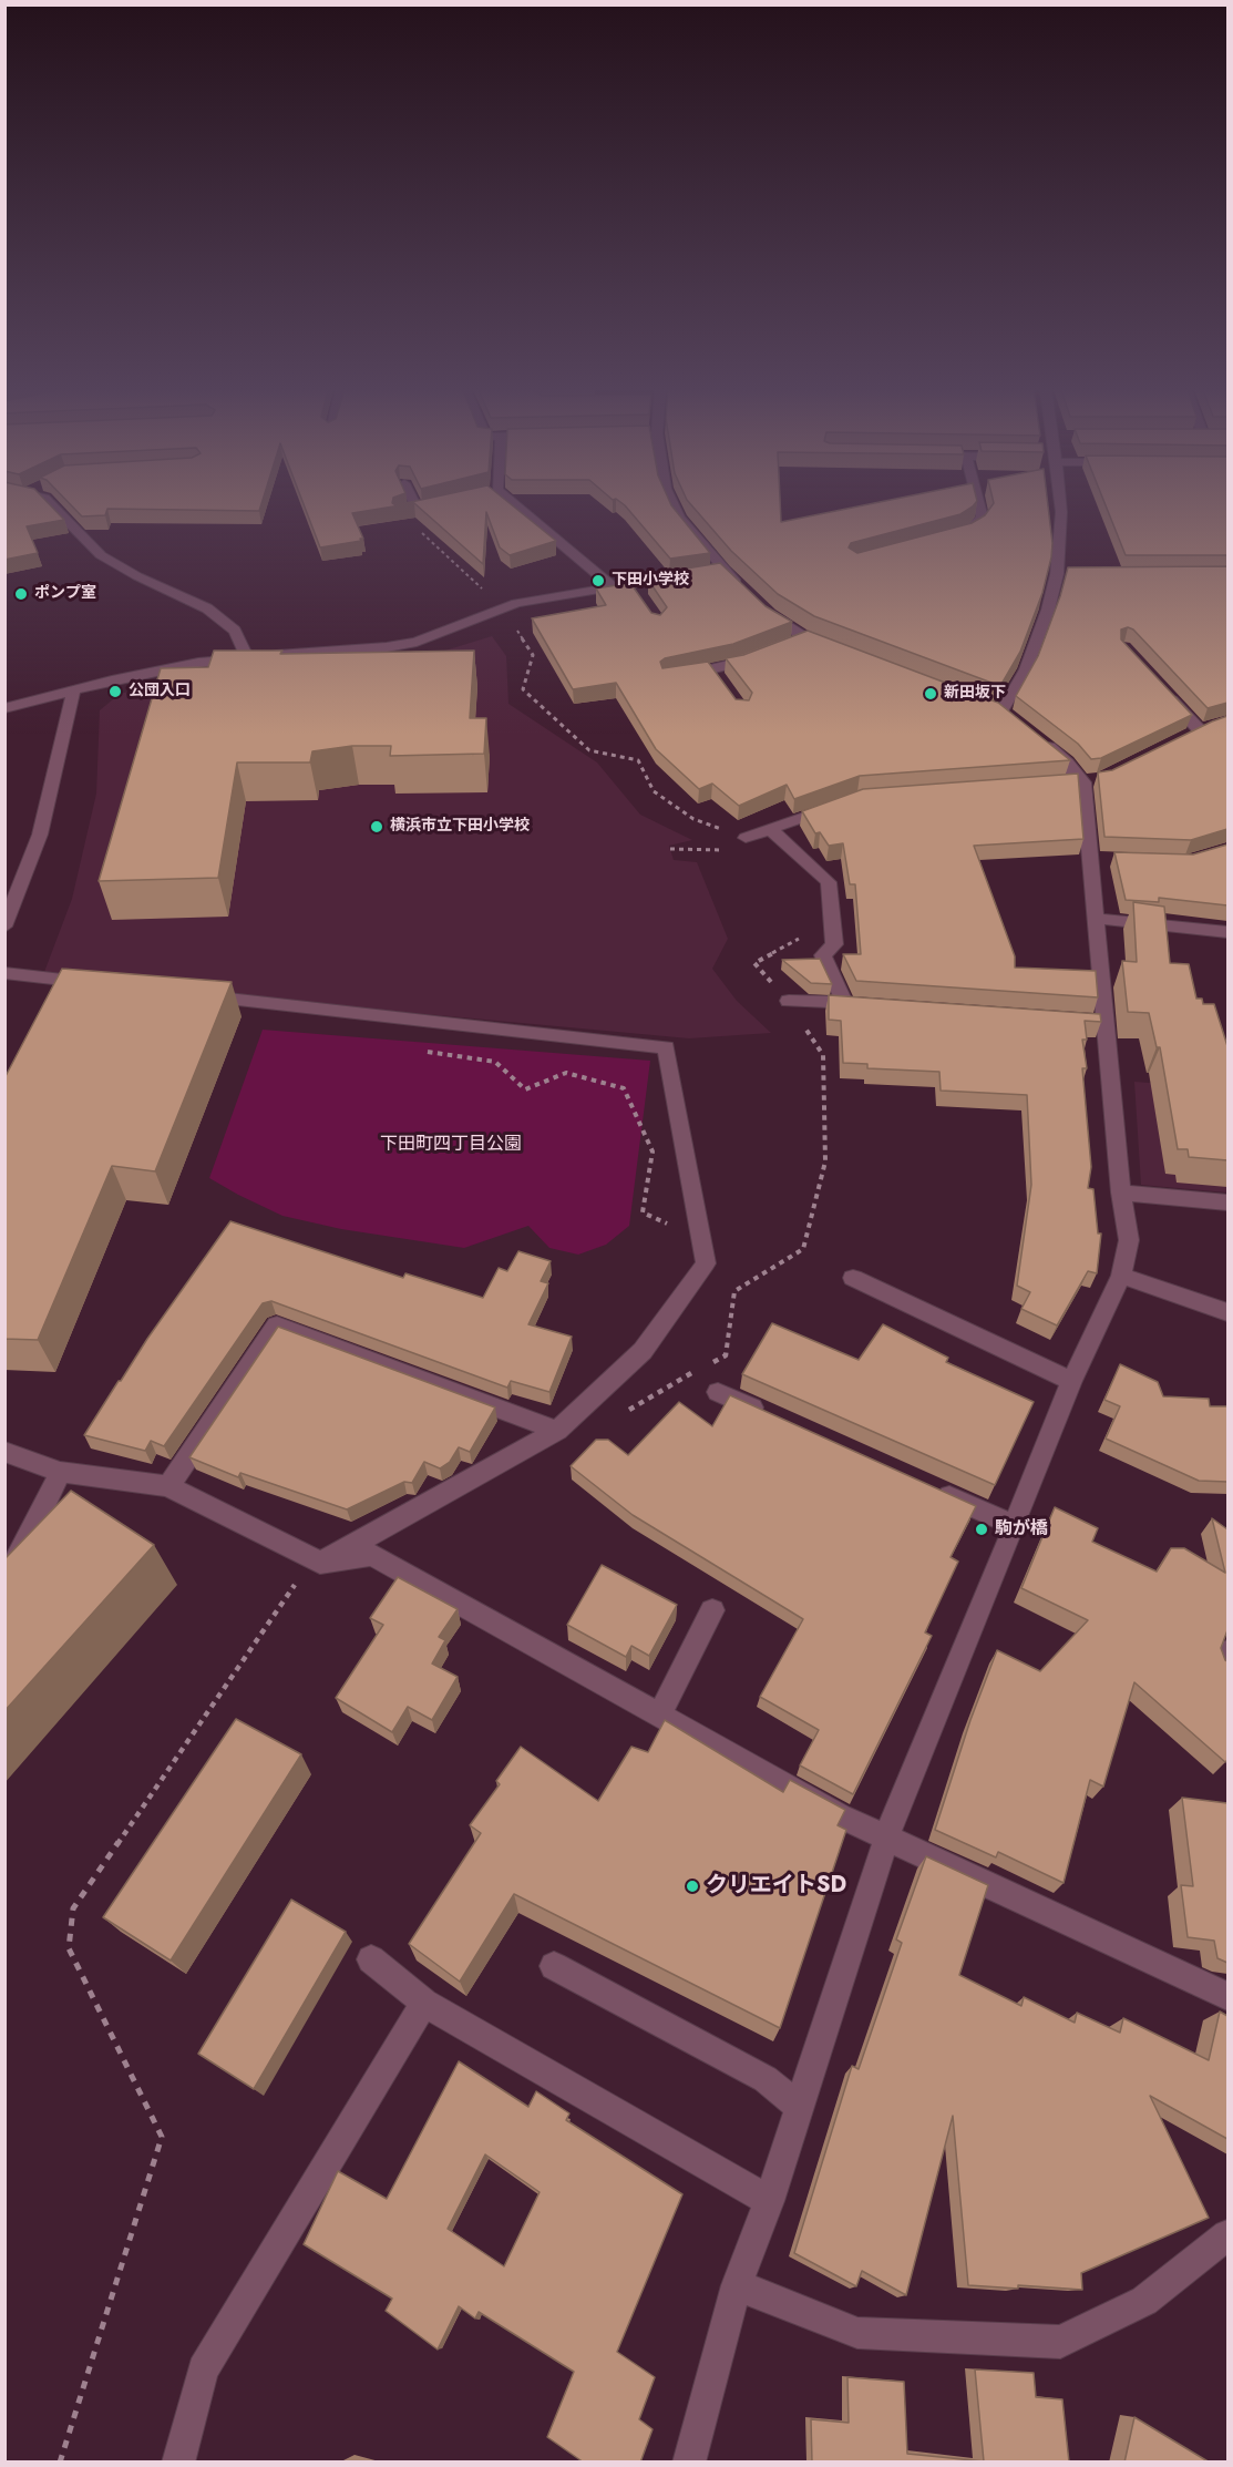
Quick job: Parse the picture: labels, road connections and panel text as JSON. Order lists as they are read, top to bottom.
{
  "parks": ["下田町四丁目公園"],
  "places": [
    "下田小学校",
    "ポンプ室",
    "公団入口",
    "新田坂下",
    "横浜市立下田小学校",
    "駒が橋",
    "クリエイトSD"
  ]
}
